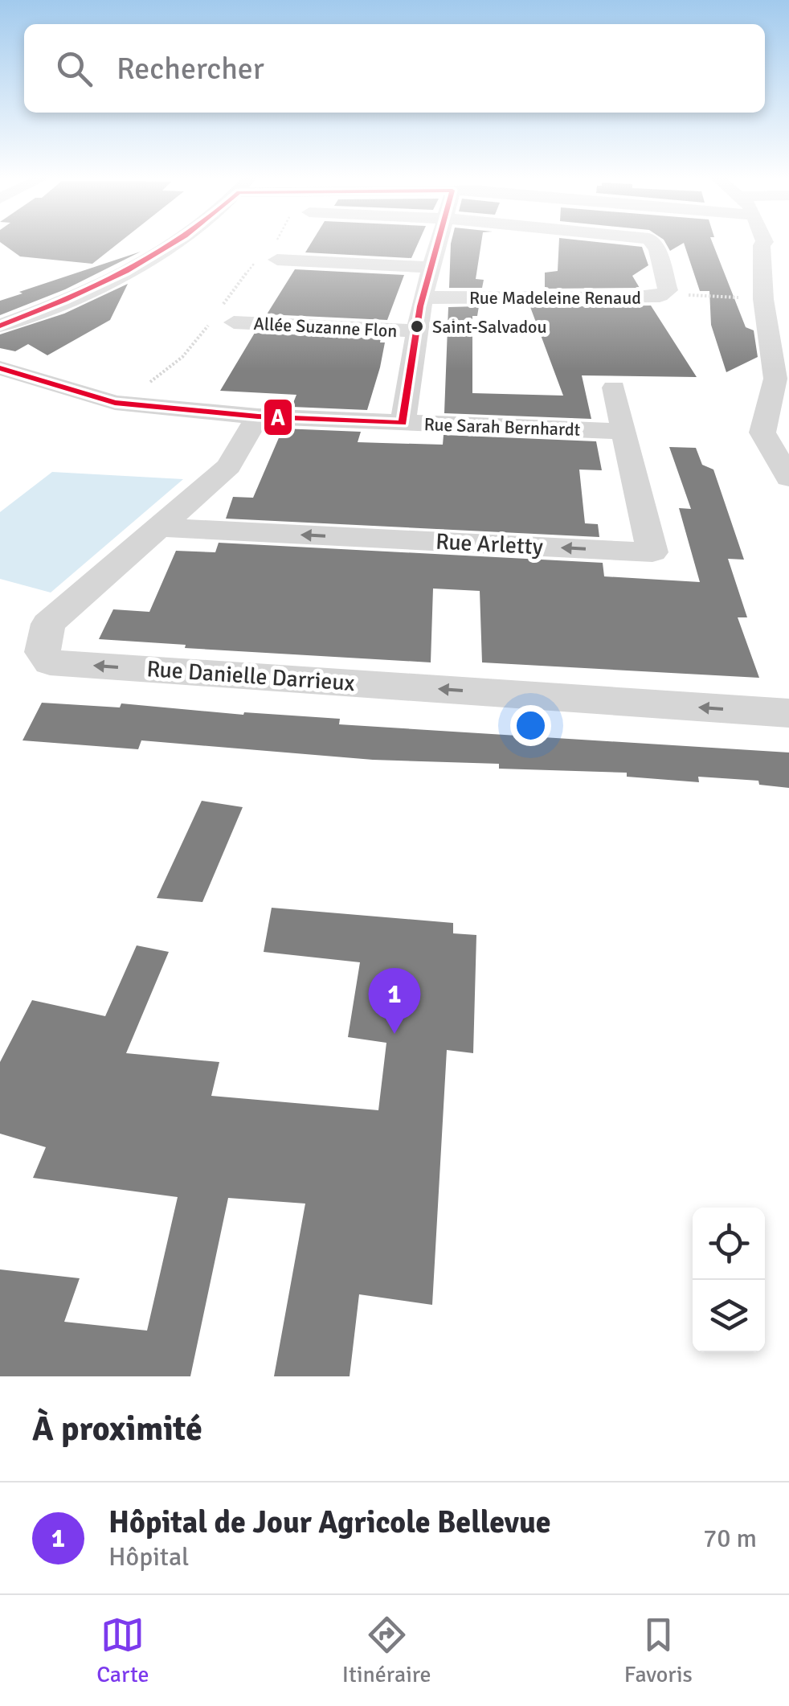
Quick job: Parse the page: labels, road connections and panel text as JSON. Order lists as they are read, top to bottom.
{
  "streets": {
    "street": [
      "Rue Madeleine Renaud",
      "Allée Suzanne Flon",
      "Rue Sarah Bernhardt",
      "Rue Arletty",
      "Rue Danielle Darrieux"
    ]
  },
  "crossings": [
    ["Rue Sarah Bernhardt", "Rue Arletty"],
    ["Rue Sarah Bernhardt", "Rue Danielle Darrieux"],
    ["Rue Arletty", "Rue Danielle Darrieux"]
  ],
  "places": ["Saint-Salvadou"],
  "lines": ["transit line A"],
  "page": {
    "search": "Rechercher",
    "pins": "1",
    "heading": "À proximité",
    "list": [
      {
        "mark": "1",
        "name": "Hôpital de Jour Agricole Bellevue",
        "note": "Hôpital",
        "value": "70 m"
      }
    ],
    "nav": ["Carte", "Itinéraire", "Favoris"]
  }
}
